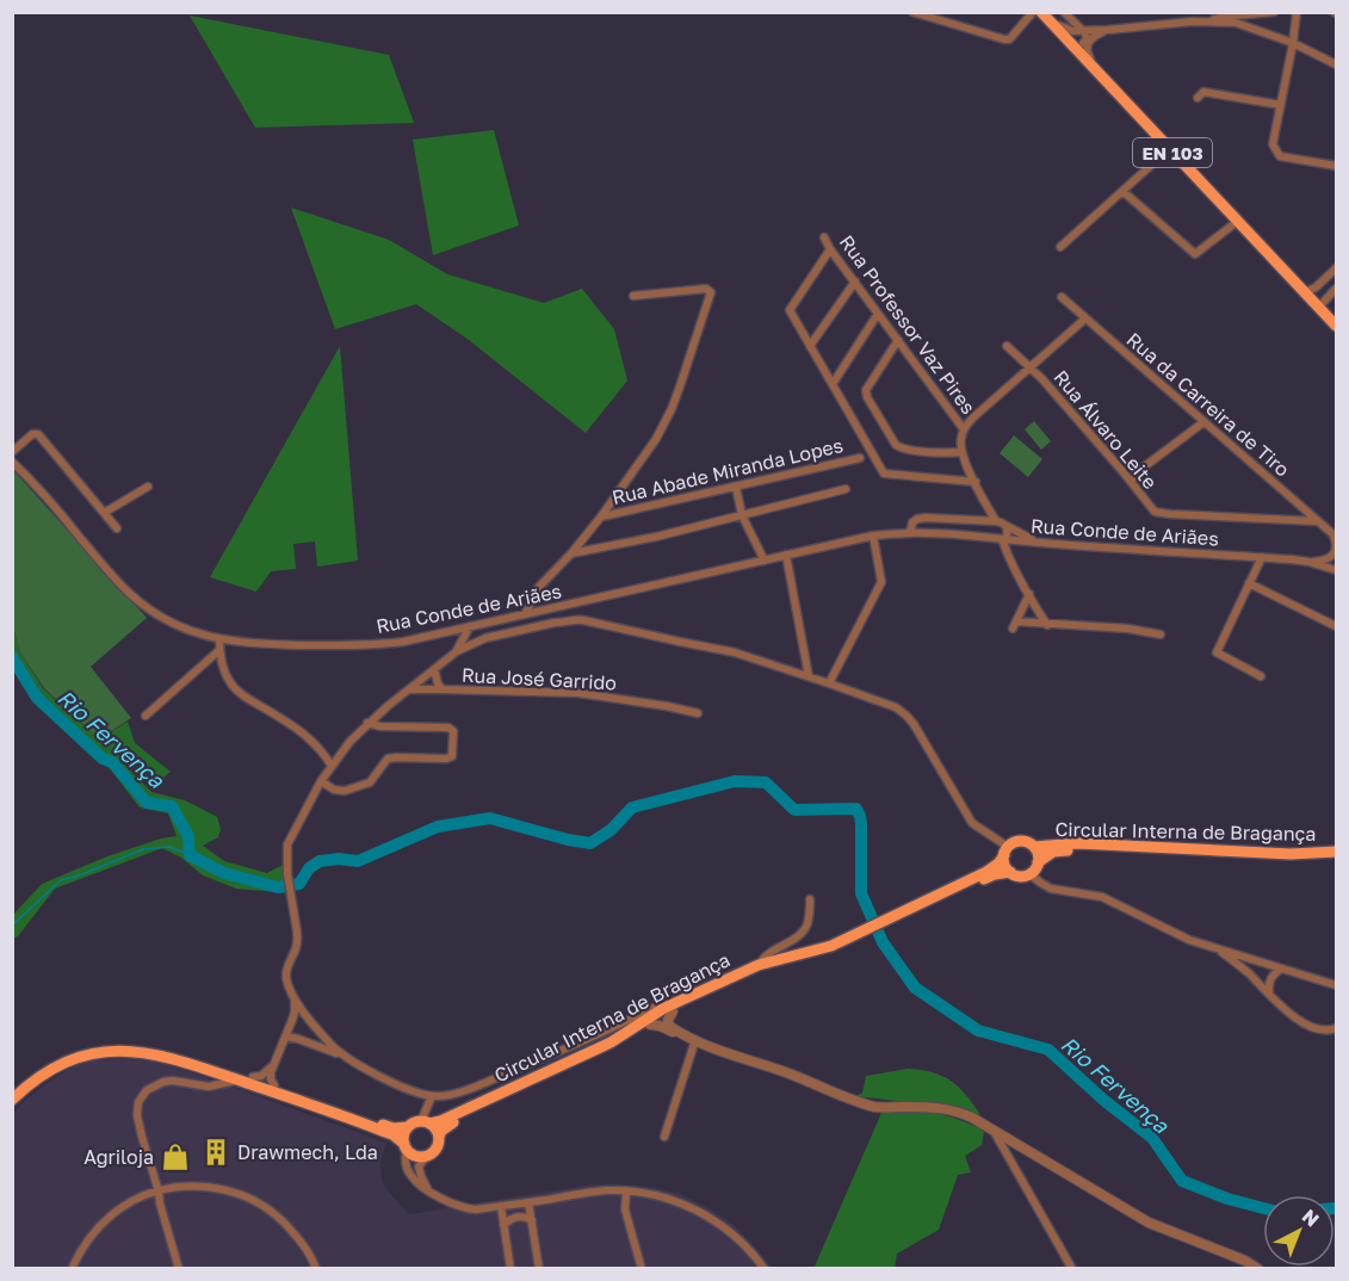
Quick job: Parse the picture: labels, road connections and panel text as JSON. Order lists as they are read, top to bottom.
{
  "streets": {
    "main road": ["EN 103", "Circular Interna de Bragança"],
    "street": [
      "Rua Professor Vaz Pires",
      "Rua da Carreira de Tiro",
      "Rua Álvaro Leite",
      "Rua Abade Miranda Lopes",
      "Rua Conde de Ariães",
      "Rua José Garrido"
    ]
  },
  "crossings": [
    ["Rua da Carreira de Tiro", "Rua Álvaro Leite"]
  ],
  "water": ["Rio Fervença"],
  "places": {
    "building": ["Drawmech, Lda"],
    "shop": ["Agriloja"]
  },
  "north": "top right"
}
